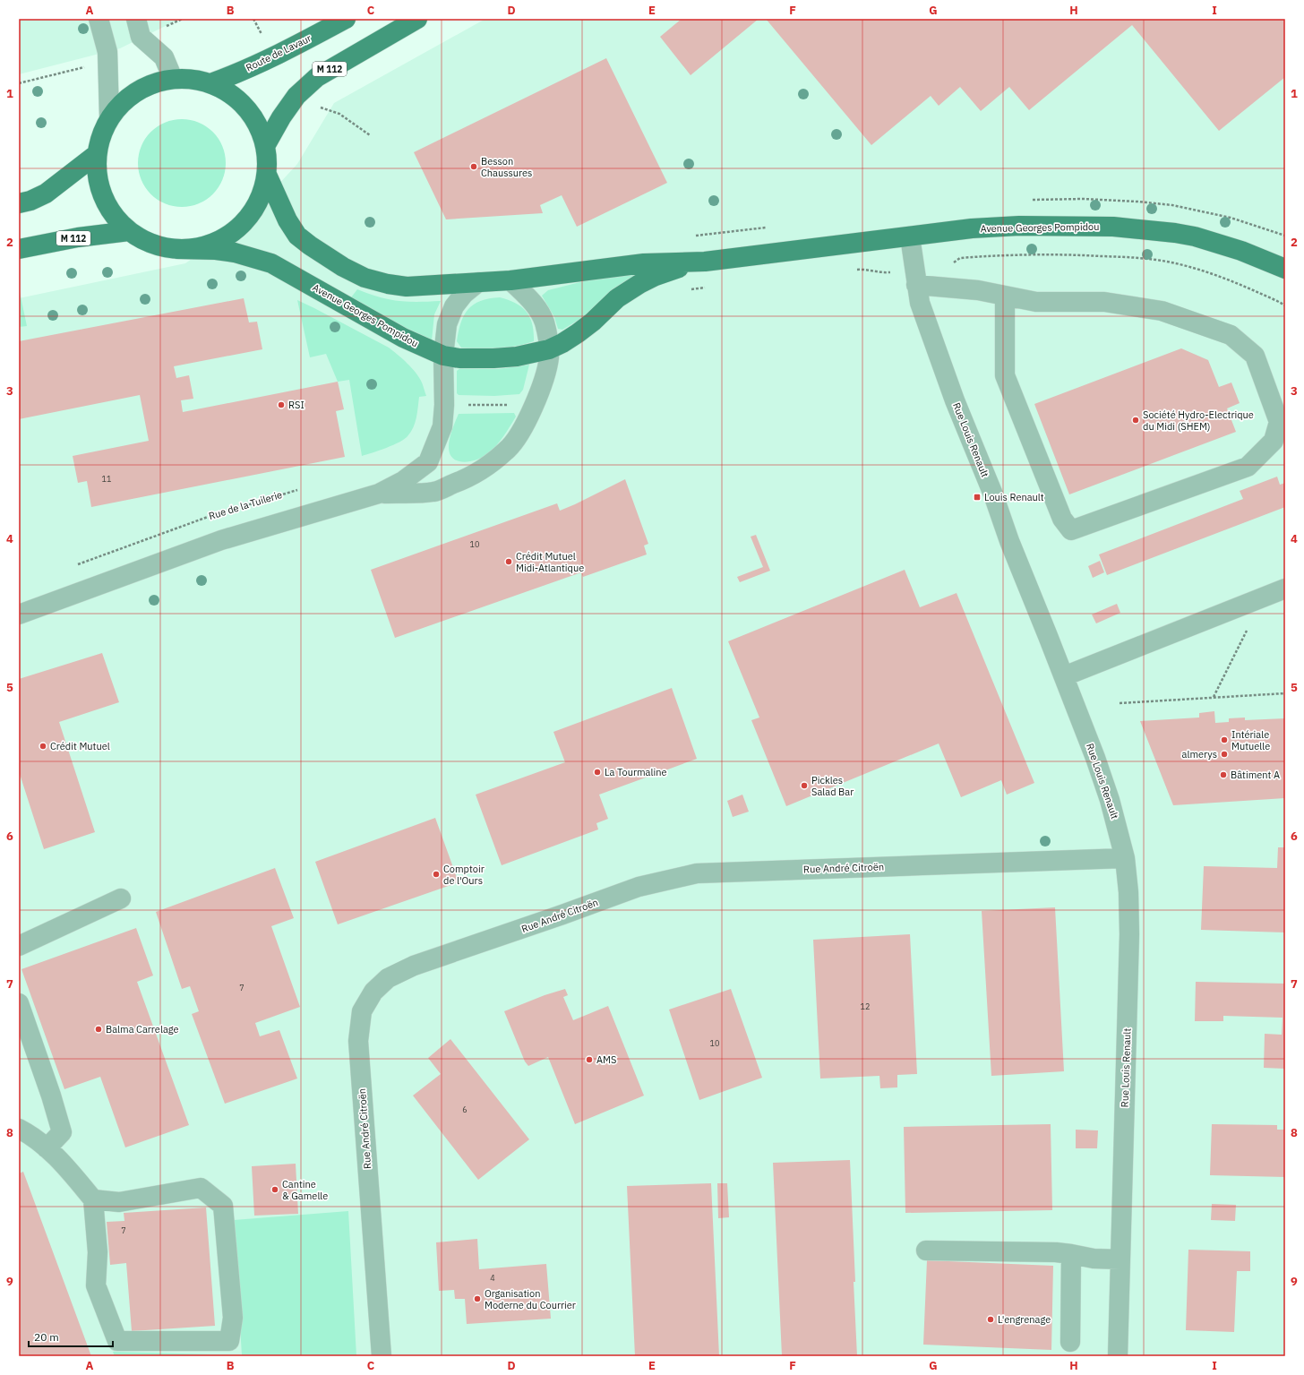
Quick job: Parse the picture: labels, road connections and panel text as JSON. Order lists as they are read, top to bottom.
{
  "streets": {
    "main road": ["Route de Lavaur", "M 112", "Avenue Georges Pompidou"],
    "street": ["Rue Louis Renault", "Rue André Citroën"],
    "path": ["Rue de la Tuilerie"]
  },
  "crossings": [
    ["Avenue Georges Pompidou", "Rue Louis Renault"],
    ["Rue Louis Renault", "Rue André Citroën"]
  ],
  "places": {
    "other": [
      "Besson Chaussures",
      "RSI",
      "Société Hydro-Electrique du Midi (SHEM)",
      "Crédit Mutuel Midi-Atlantique",
      "Intériale Mutuelle",
      "Crédit Mutuel",
      "almerys",
      "La Tourmaline",
      "Bâtiment A",
      "Pickles Salad Bar",
      "Comptoir de l'Ours",
      "Balma Carrelage",
      "AMS",
      "Cantine & Gamelle",
      "Organisation Moderne du Courrier",
      "L'engrenage"
    ],
    "transit": ["Louis Renault"]
  },
  "house_numbers": [
    "11",
    "10",
    "7",
    "12",
    "10",
    "6",
    "7",
    "4"
  ],
  "scale_bar": "20 m",
  "grid": {
    "columns": [
      "A",
      "B",
      "C",
      "D",
      "E",
      "F",
      "G",
      "H",
      "I"
    ],
    "rows": [
      "1",
      "2",
      "3",
      "4",
      "5",
      "6",
      "7",
      "8",
      "9"
    ]
  }
}
